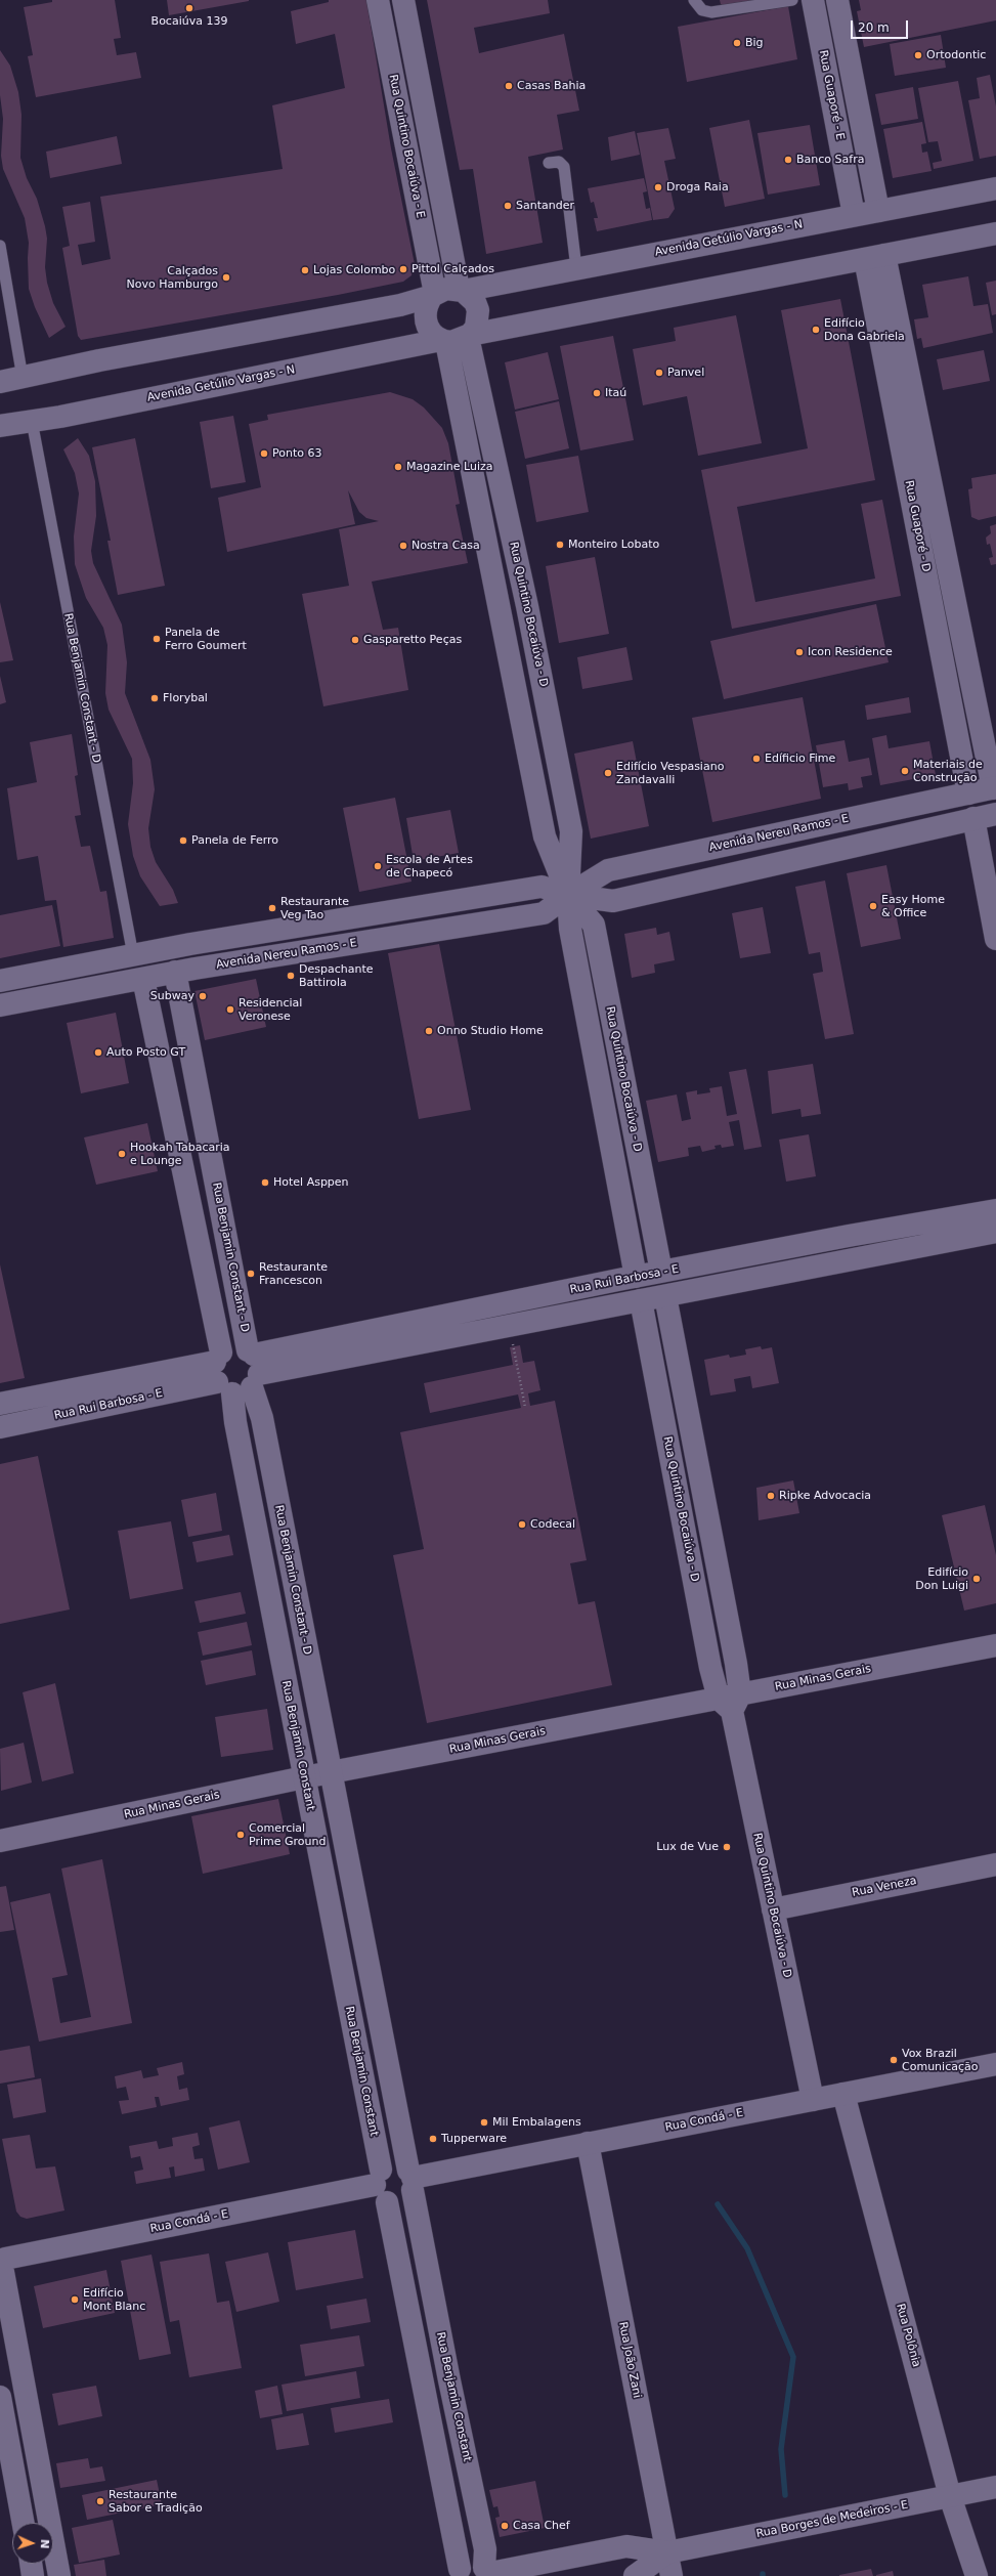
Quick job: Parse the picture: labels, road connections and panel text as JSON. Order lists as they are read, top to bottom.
{
  "streets": {
    "street": [
      "Rua Guaporé - E",
      "Rua Quintino Bocaiúva - E",
      "Avenida Getúlio Vargas - N",
      "Rua Guaporé - D",
      "Rua Quintino Bocaiúva - D",
      "Rua Benjamin Constant - D",
      "Avenida Nereu Ramos - E",
      "Rua Rui Barbosa - E",
      "Rua Minas Gerais",
      "Rua Benjamin Constant",
      "Rua Veneza",
      "Rua Condá - E",
      "Rua Polônia",
      "Rua João Zani",
      "Rua Borges de Medeiros - E"
    ]
  },
  "crossings": [
    ["Rua Guaporé - E", "Avenida Getúlio Vargas - N"],
    ["Rua Quintino Bocaiúva - E", "Avenida Getúlio Vargas - N"],
    ["Rua Quintino Bocaiúva - E", "Rua Quintino Bocaiúva - D"],
    ["Avenida Getúlio Vargas - N", "Rua Quintino Bocaiúva - D"],
    ["Avenida Getúlio Vargas - N", "Rua Benjamin Constant - D"],
    ["Rua Guaporé - D", "Avenida Nereu Ramos - E"],
    ["Rua Quintino Bocaiúva - D", "Avenida Nereu Ramos - E"],
    ["Rua Quintino Bocaiúva - D", "Rua Rui Barbosa - E"],
    ["Rua Quintino Bocaiúva - D", "Rua Minas Gerais"],
    ["Rua Quintino Bocaiúva - D", "Rua Veneza"],
    ["Rua Quintino Bocaiúva - D", "Rua Condá - E"],
    ["Rua Benjamin Constant - D", "Avenida Nereu Ramos - E"],
    ["Rua Benjamin Constant - D", "Rua Rui Barbosa - E"],
    ["Rua Benjamin Constant - D", "Rua Minas Gerais"],
    ["Rua Benjamin Constant - D", "Rua Benjamin Constant"],
    ["Rua Rui Barbosa - E", "Rua Benjamin Constant"],
    ["Rua Minas Gerais", "Rua Benjamin Constant"],
    ["Rua Benjamin Constant", "Rua Condá - E"],
    ["Rua Benjamin Constant", "Rua Borges de Medeiros - E"],
    ["Rua Condá - E", "Rua Polônia"],
    ["Rua Condá - E", "Rua João Zani"],
    ["Rua Polônia", "Rua Borges de Medeiros - E"],
    ["Rua João Zani", "Rua Borges de Medeiros - E"]
  ],
  "places": [
    "Bocaiúva 139",
    "Big",
    "Ortodontic",
    "Casas Bahia",
    "Banco Safra",
    "Droga Raia",
    "Santander",
    "Pittol Calçados",
    "Lojas Colombo",
    "Calçados Novo Hamburgo",
    "Edifício Dona Gabriela",
    "Panvel",
    "Itaú",
    "Ponto 63",
    "Magazine Luiza",
    "Monteiro Lobato",
    "Nostra Casa",
    "Panela de Ferro Goumert",
    "Gasparetto Peças",
    "Icon Residence",
    "Florybal",
    "Edíficio Fime",
    "Materiais de Construção",
    "Edifício Vespasiano Zandavalli",
    "Panela de Ferro",
    "Escola de Artes de Chapecó",
    "Easy Home & Office",
    "Restaurante Veg Tao",
    "Despachante Battirola",
    "Subway",
    "Residencial Veronese",
    "Onno Studio Home",
    "Auto Posto GT",
    "Hookah Tabacaria e Lounge",
    "Hotel Asppen",
    "Restaurante Francescon",
    "Ripke Advocacia",
    "Codecal",
    "Edifício Don Luigi",
    "Comercial Prime Ground",
    "Lux de Vue",
    "Vox Brazil Comunicação",
    "Mil Embalagens",
    "Tupperware",
    "Edifício Mont Blanc",
    "Restaurante Sabor e Tradição",
    "Casa Chef"
  ],
  "scale_bar": "20 m",
  "north": "right"
}
